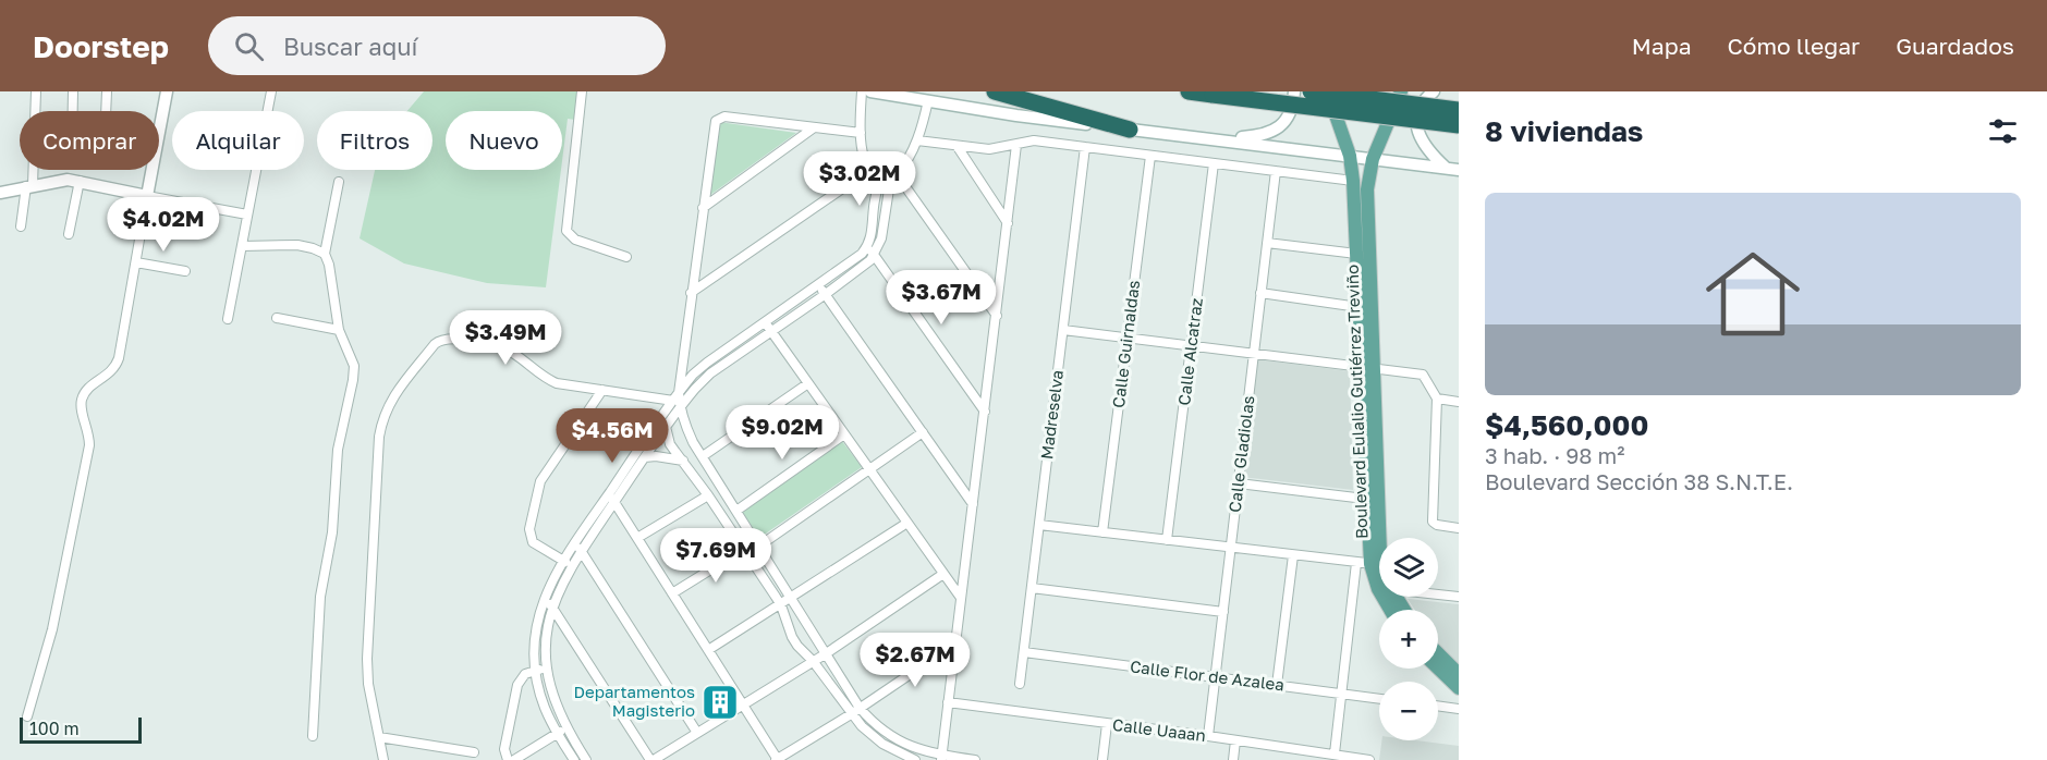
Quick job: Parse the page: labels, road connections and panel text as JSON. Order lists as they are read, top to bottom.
{
  "streets": {
    "main road": ["Boulevard Eulalio Gutiérrez Treviño"],
    "street": [
      "Calle Guirnaldas",
      "Calle Alcatraz",
      "Madreselva",
      "Calle Gladiolas",
      "Calle Flor de Azalea",
      "Calle Uaaan"
    ]
  },
  "crossings": [
    ["Madreselva", "Calle Flor de Azalea"],
    ["Calle Gladiolas", "Calle Flor de Azalea"],
    ["Calle Gladiolas", "Calle Uaaan"]
  ],
  "places": {
    "building": ["Departamentos Magisterio"]
  },
  "scale_bar": "100 m",
  "page": {
    "header": "Doorstep",
    "search": "Buscar aquí",
    "nav": ["Mapa", "Cómo llegar", "Guardados"],
    "heading": "8 viviendas",
    "chip": [
      "Comprar",
      "Alquilar",
      "Filtros",
      "Nuevo"
    ],
    "price": [
      "$3.02M",
      "$4.02M",
      "$3.67M",
      "$3.49M",
      "$9.02M",
      "$4.56M",
      "$7.69M",
      "$2.67M"
    ],
    "list": [
      {
        "name": "$4,560,000",
        "note": "3 hab. · 98 m² · Boulevard Sección 38 S.N.T.E."
      }
    ],
    "map_buttons": ["+", "−"],
    "scale": "100 m"
  }
}
